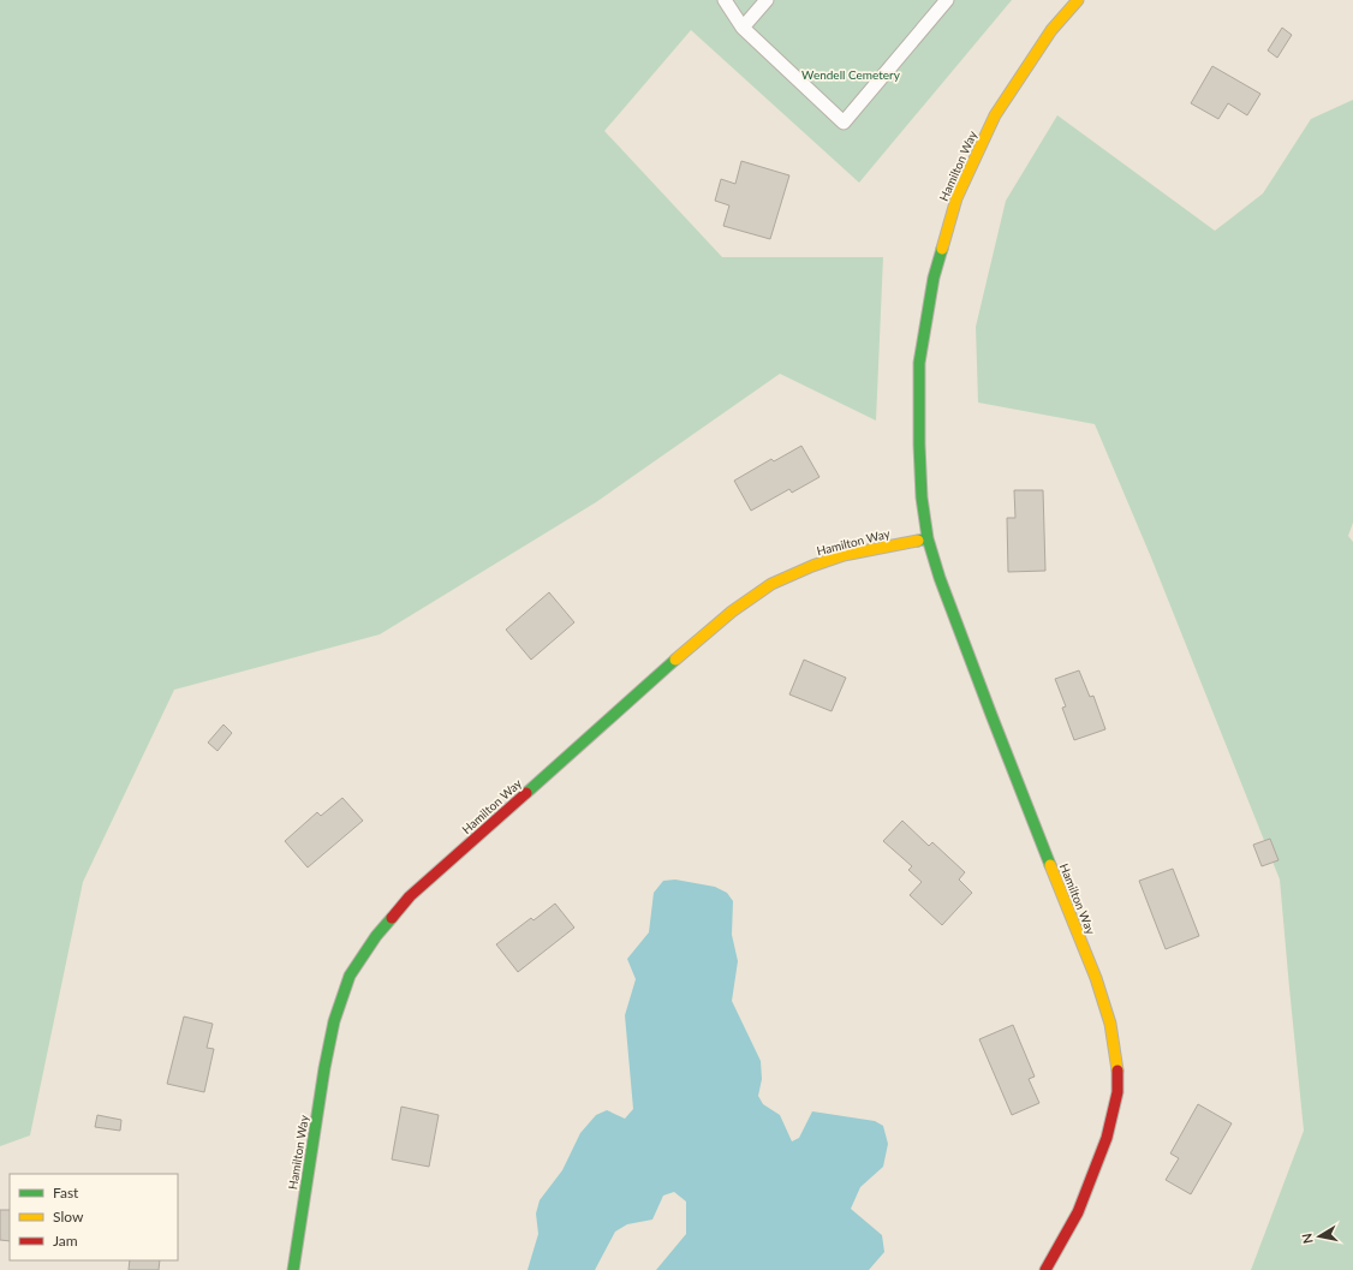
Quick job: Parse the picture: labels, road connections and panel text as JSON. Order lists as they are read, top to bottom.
{
  "streets": {
    "street": ["Hamilton Way"]
  },
  "parks": ["Wendell Cemetery"],
  "legend": ["Fast", "Slow", "Jam"],
  "north": "left"
}
